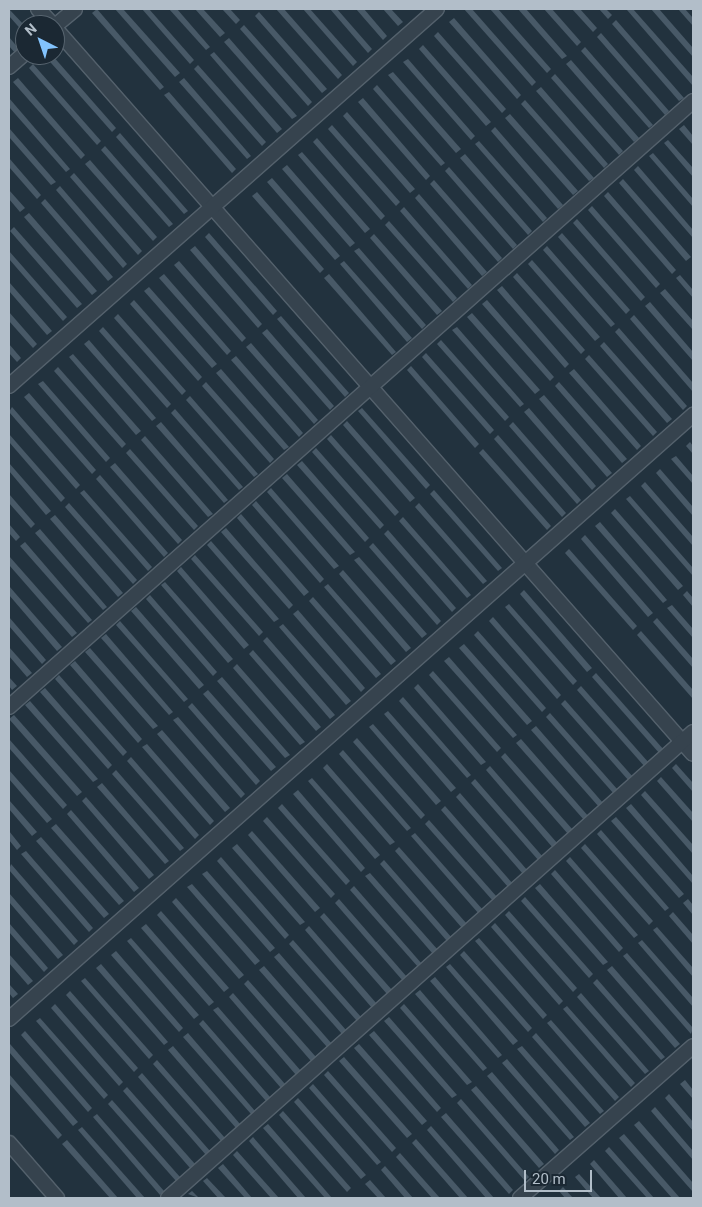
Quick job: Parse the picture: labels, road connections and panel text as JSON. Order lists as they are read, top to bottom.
{
  "scale_bar": "20 m",
  "north": "top left"
}
